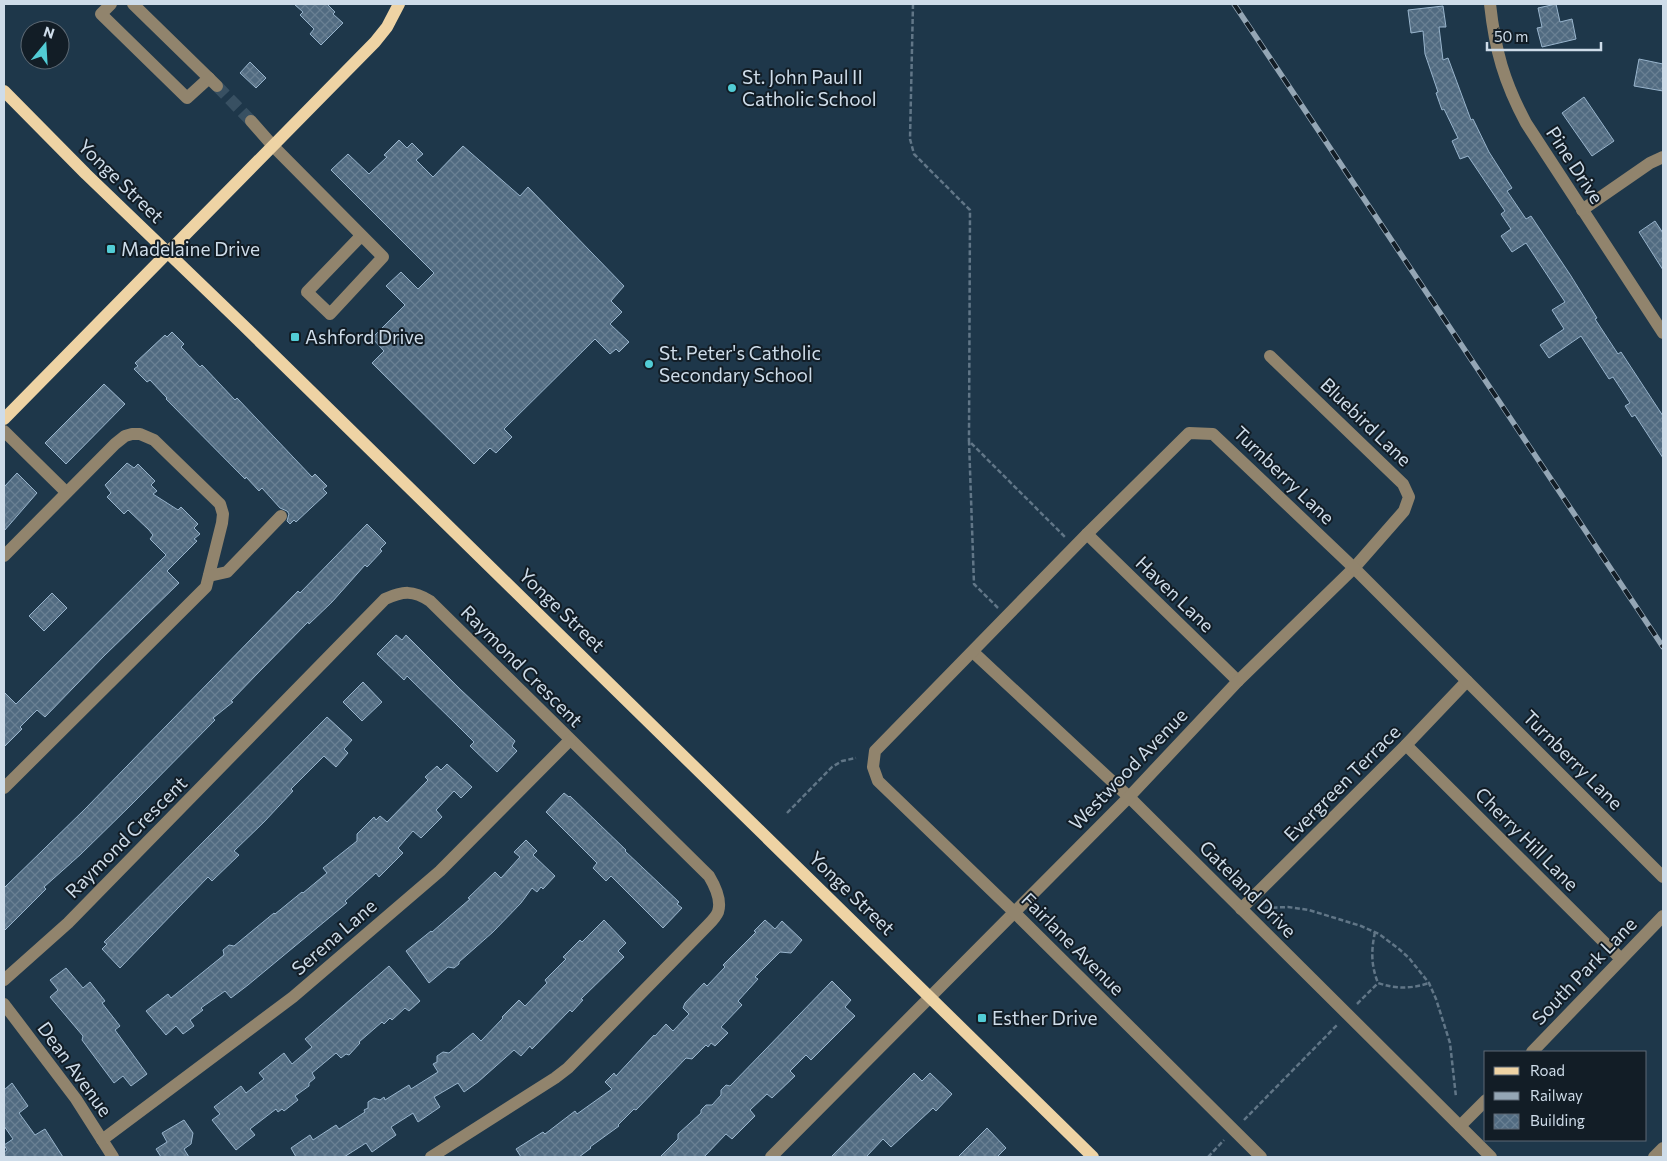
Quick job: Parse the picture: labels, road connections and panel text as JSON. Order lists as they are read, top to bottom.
{
  "streets": {
    "main road": ["Yonge Street"],
    "street": [
      "Pine Drive",
      "Bluebird Lane",
      "Turnberry Lane",
      "Haven Lane",
      "Raymond Crescent",
      "Westwood Avenue",
      "Evergreen Terrace",
      "Cherry Hill Lane",
      "Gateland Drive",
      "Serena Lane",
      "Fairlane Avenue",
      "South Park Lane",
      "Dean Avenue"
    ]
  },
  "crossings": [
    ["Yonge Street", "Westwood Avenue"],
    ["Bluebird Lane", "Turnberry Lane"],
    ["Bluebird Lane", "Westwood Avenue"],
    ["Turnberry Lane", "Haven Lane"],
    ["Turnberry Lane", "Westwood Avenue"],
    ["Turnberry Lane", "Evergreen Terrace"],
    ["Turnberry Lane", "Gateland Drive"],
    ["Turnberry Lane", "Fairlane Avenue"],
    ["Haven Lane", "Westwood Avenue"],
    ["Raymond Crescent", "Serena Lane"],
    ["Westwood Avenue", "Gateland Drive"],
    ["Westwood Avenue", "Fairlane Avenue"],
    ["Evergreen Terrace", "Cherry Hill Lane"],
    ["Evergreen Terrace", "Gateland Drive"],
    ["Cherry Hill Lane", "South Park Lane"],
    ["Serena Lane", "Dean Avenue"]
  ],
  "places": {
    "other": ["St. John Paul II Catholic School", "St. Peter's Catholic Secondary School"],
    "transit": ["Madelaine Drive", "Ashford Drive", "Esther Drive"]
  },
  "legend": ["Road", "Railway", "Building"],
  "scale_bar": "50 m",
  "north": "top"
}
